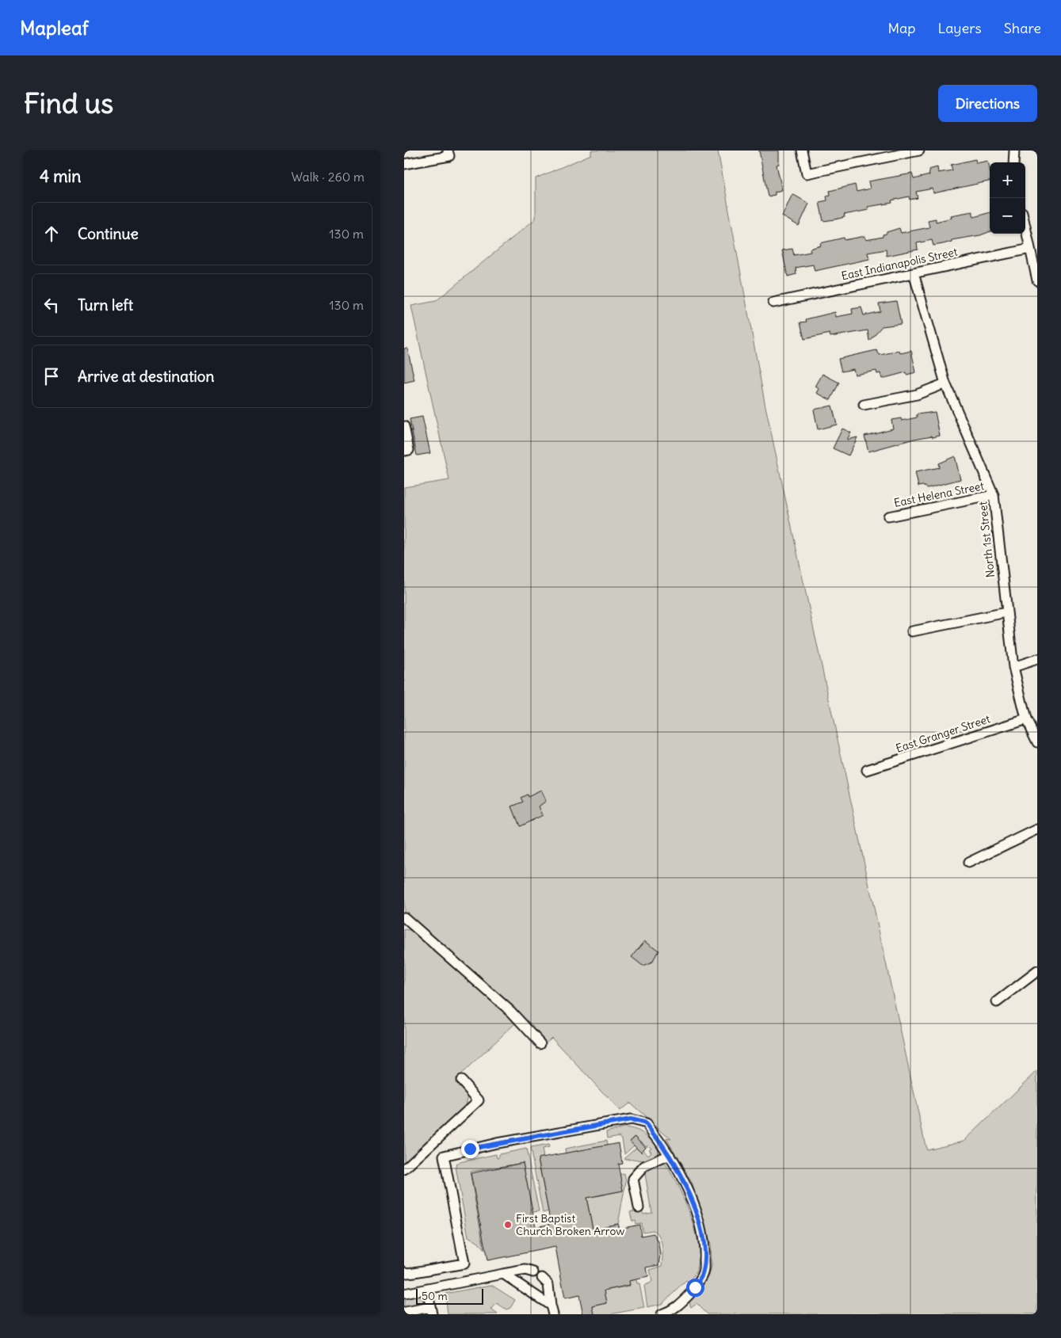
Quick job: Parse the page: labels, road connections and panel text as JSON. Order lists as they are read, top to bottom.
{
  "streets": {
    "street": [
      "East Indianapolis Street",
      "East Helena Street",
      "North 1st Street",
      "East Granger Street"
    ]
  },
  "crossings": [
    ["East Indianapolis Street", "North 1st Street"],
    ["East Helena Street", "North 1st Street"],
    ["North 1st Street", "East Granger Street"]
  ],
  "places": ["First Baptist Church Broken Arrow"],
  "scale_bar": "50 m",
  "page": {
    "header": "Mapleaf",
    "nav": ["Map", "Layers", "Share"],
    "buttons": "Directions",
    "title": "Find us",
    "heading": ["4 min", "Walk · 260 m"],
    "map_buttons": ["+", "−"],
    "list": [
      ["Continue", "130 m"],
      ["Turn left", "130 m"],
      "Arrive at destination"
    ],
    "scale": "50 m"
  }
}
